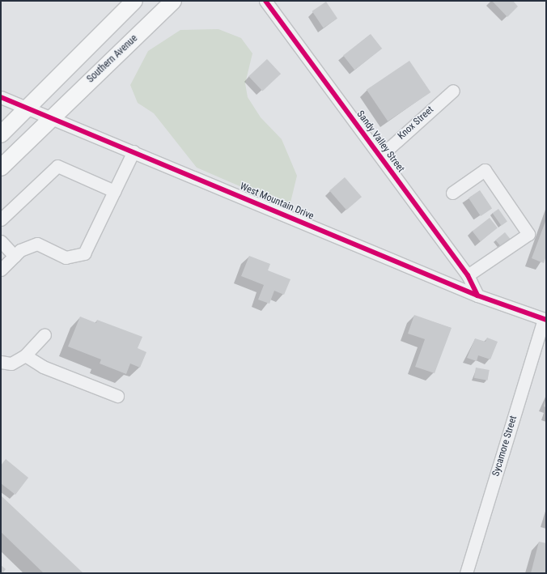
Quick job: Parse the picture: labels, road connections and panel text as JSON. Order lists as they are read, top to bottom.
{
  "streets": {
    "main road": ["Southern Avenue"],
    "street": [
      "Knox Street",
      "Sandy Valley Street",
      "West Mountain Drive",
      "Sycamore Street"
    ]
  },
  "crossings": [
    ["Southern Avenue", "West Mountain Drive"],
    ["Knox Street", "Sandy Valley Street"],
    ["Sandy Valley Street", "West Mountain Drive"],
    ["West Mountain Drive", "Sycamore Street"]
  ]
}
